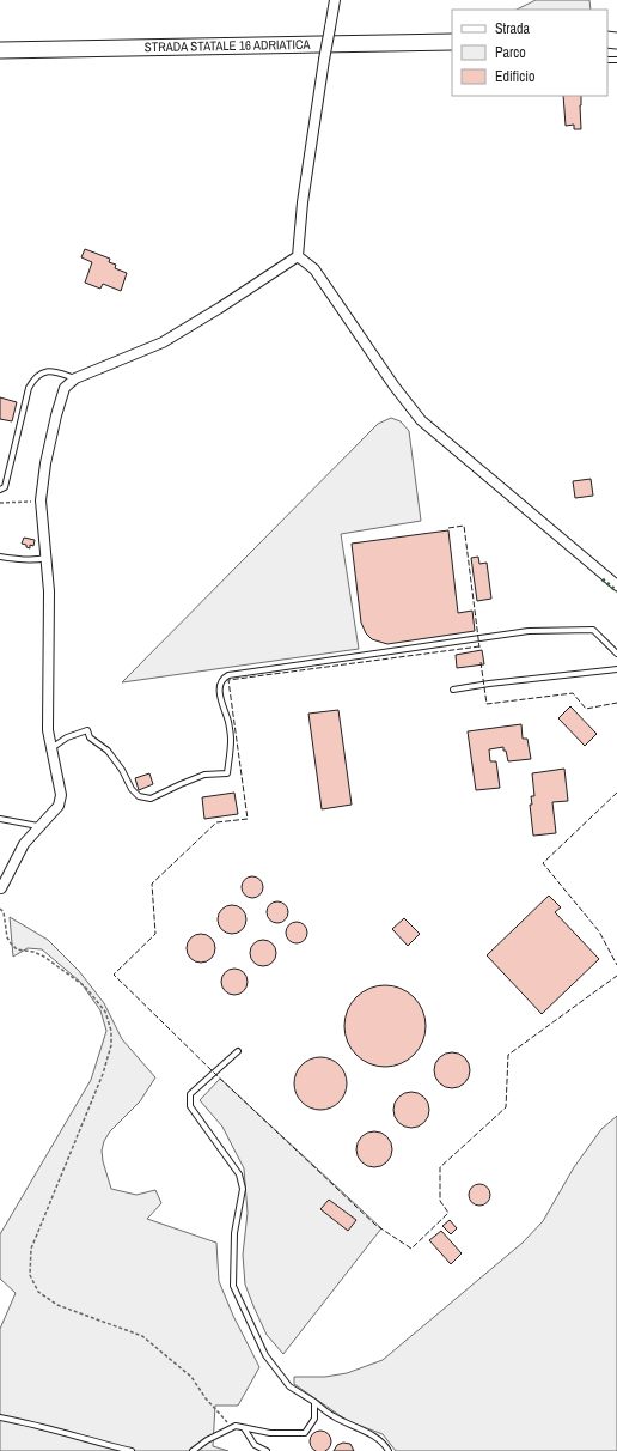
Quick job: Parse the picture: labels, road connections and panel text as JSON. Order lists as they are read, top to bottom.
{
  "streets": {
    "main road": ["STRADA STATALE 16 ADRIATICA"]
  },
  "legend": ["Strada", "Parco", "Edificio"]
}
